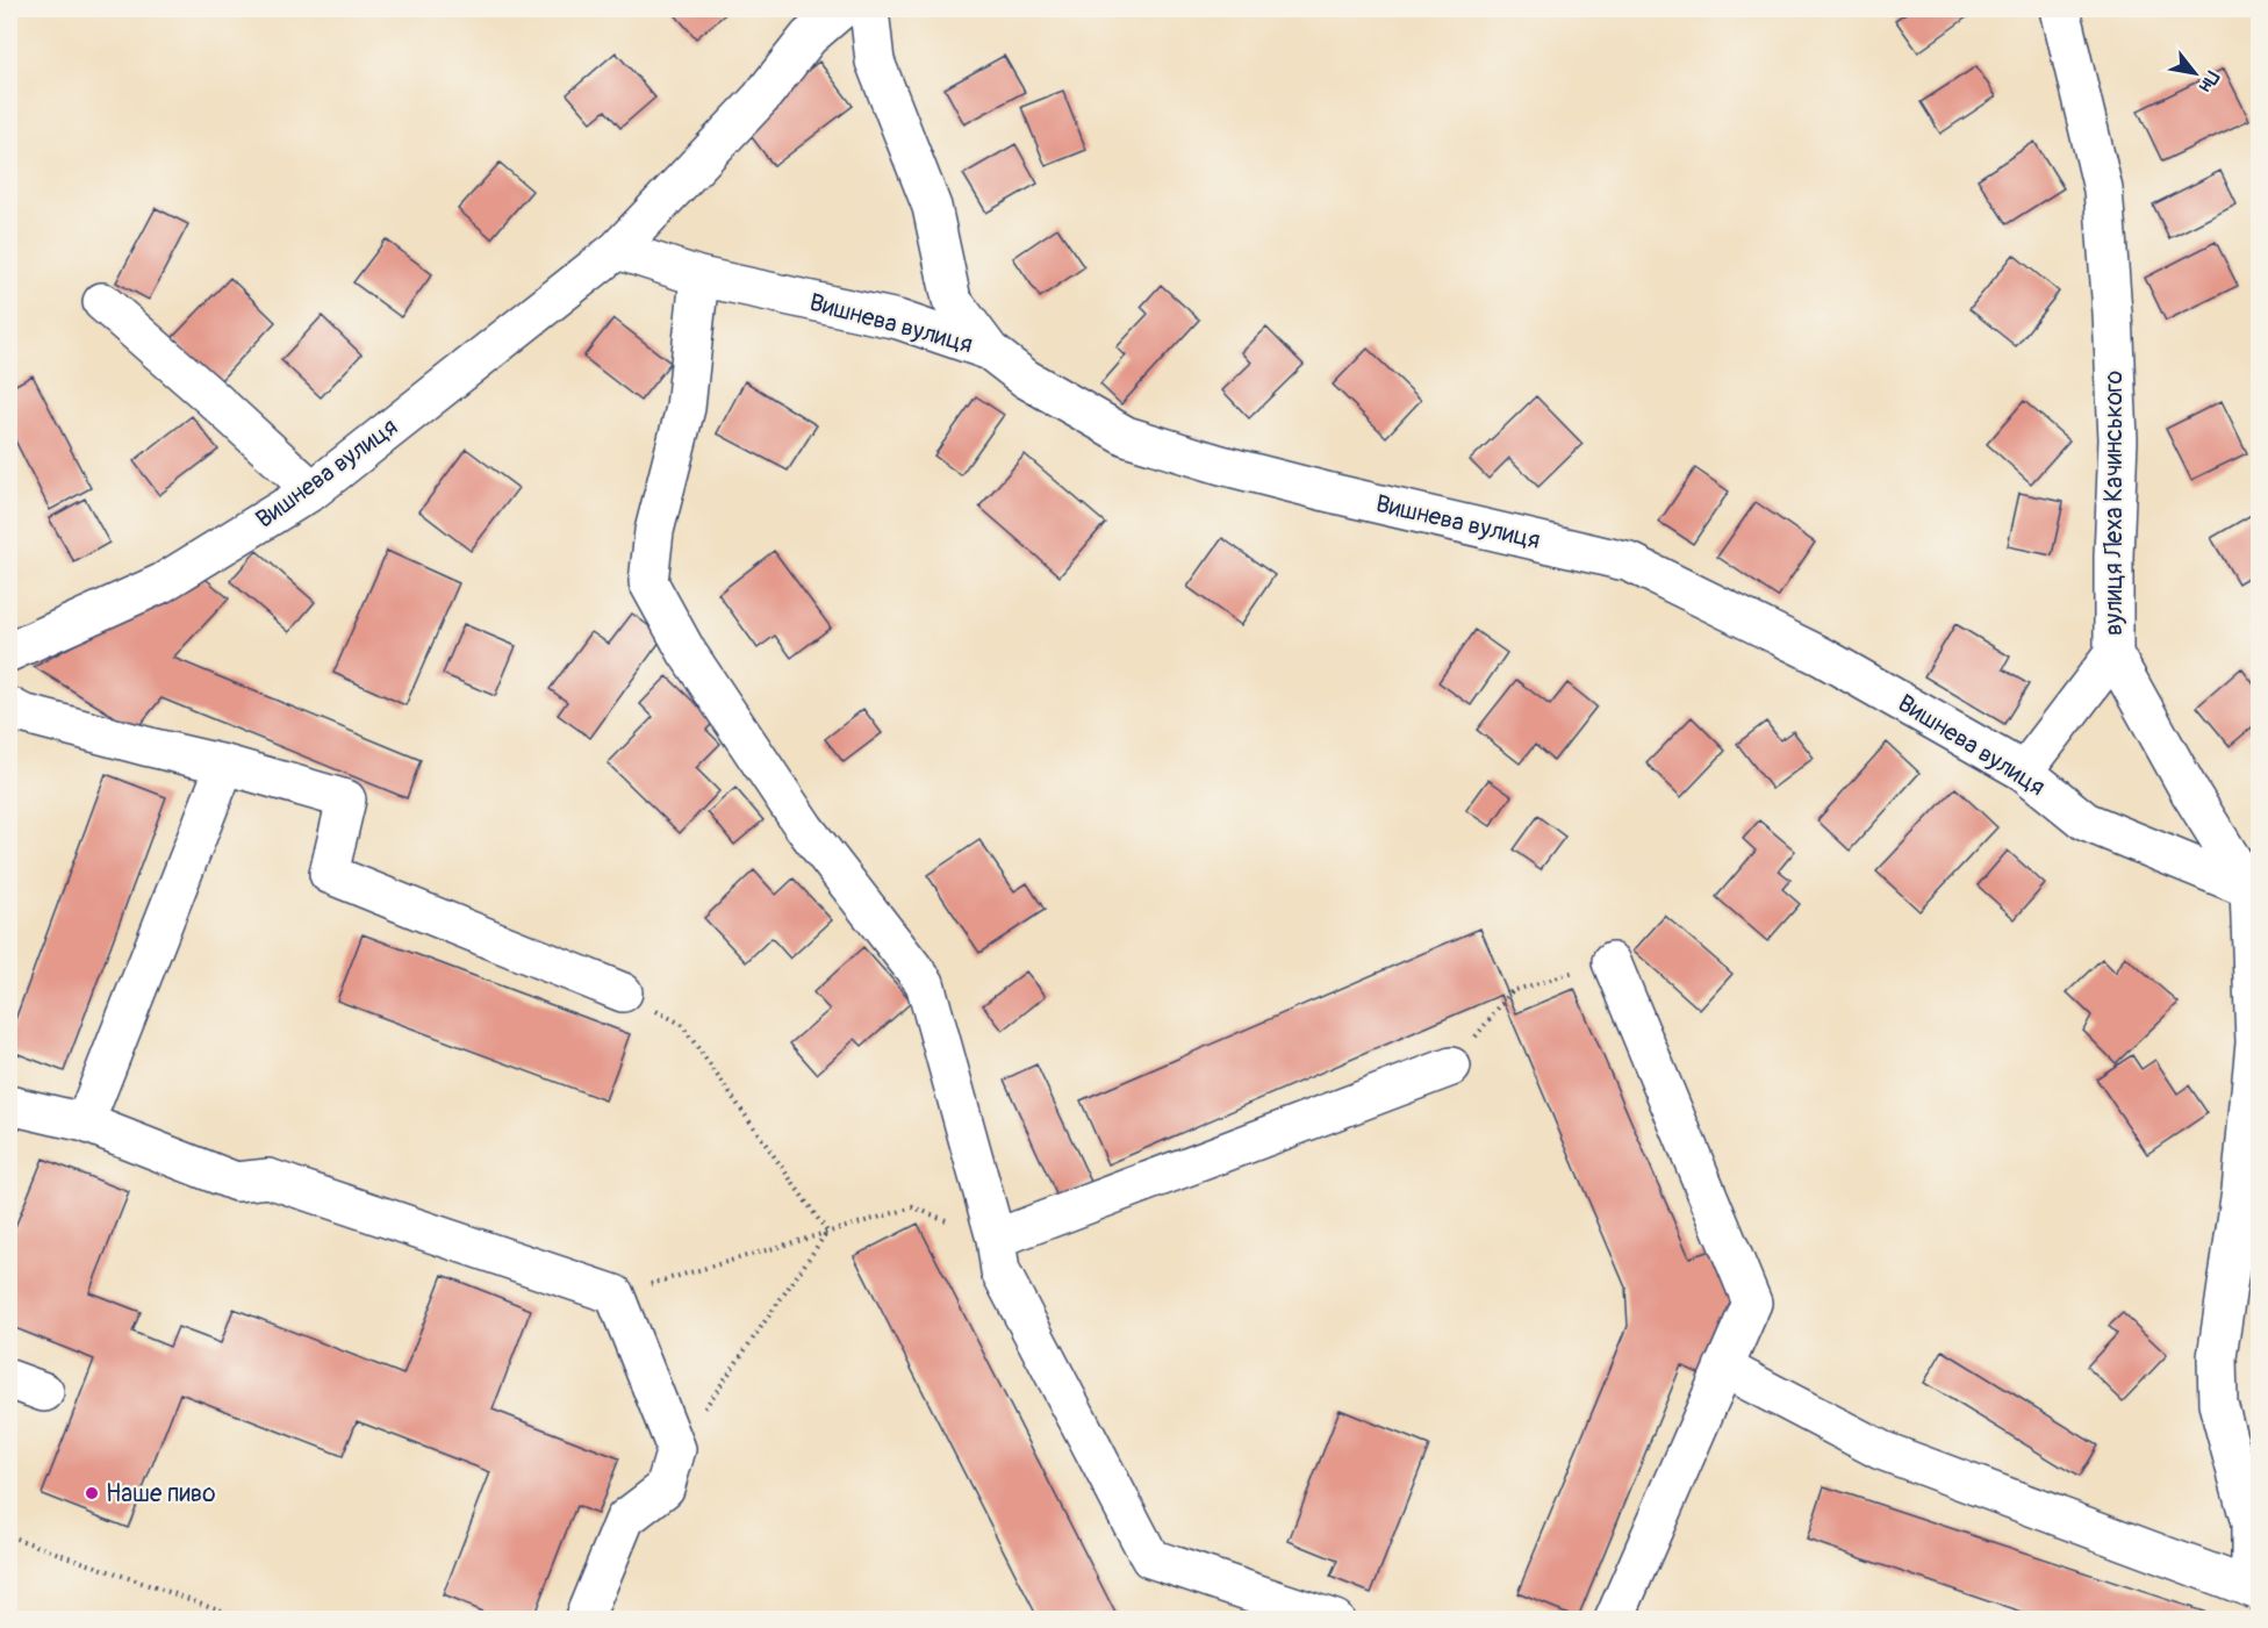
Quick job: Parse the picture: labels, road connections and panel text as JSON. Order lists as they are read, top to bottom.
{
  "streets": {
    "street": ["Вишнева вулиця", "вулиця Леха Качинського"]
  },
  "crossings": [
    ["Вишнева вулиця", "вулиця Леха Качинського"]
  ],
  "places": ["Наше пиво"],
  "north": "bottom right"
}
